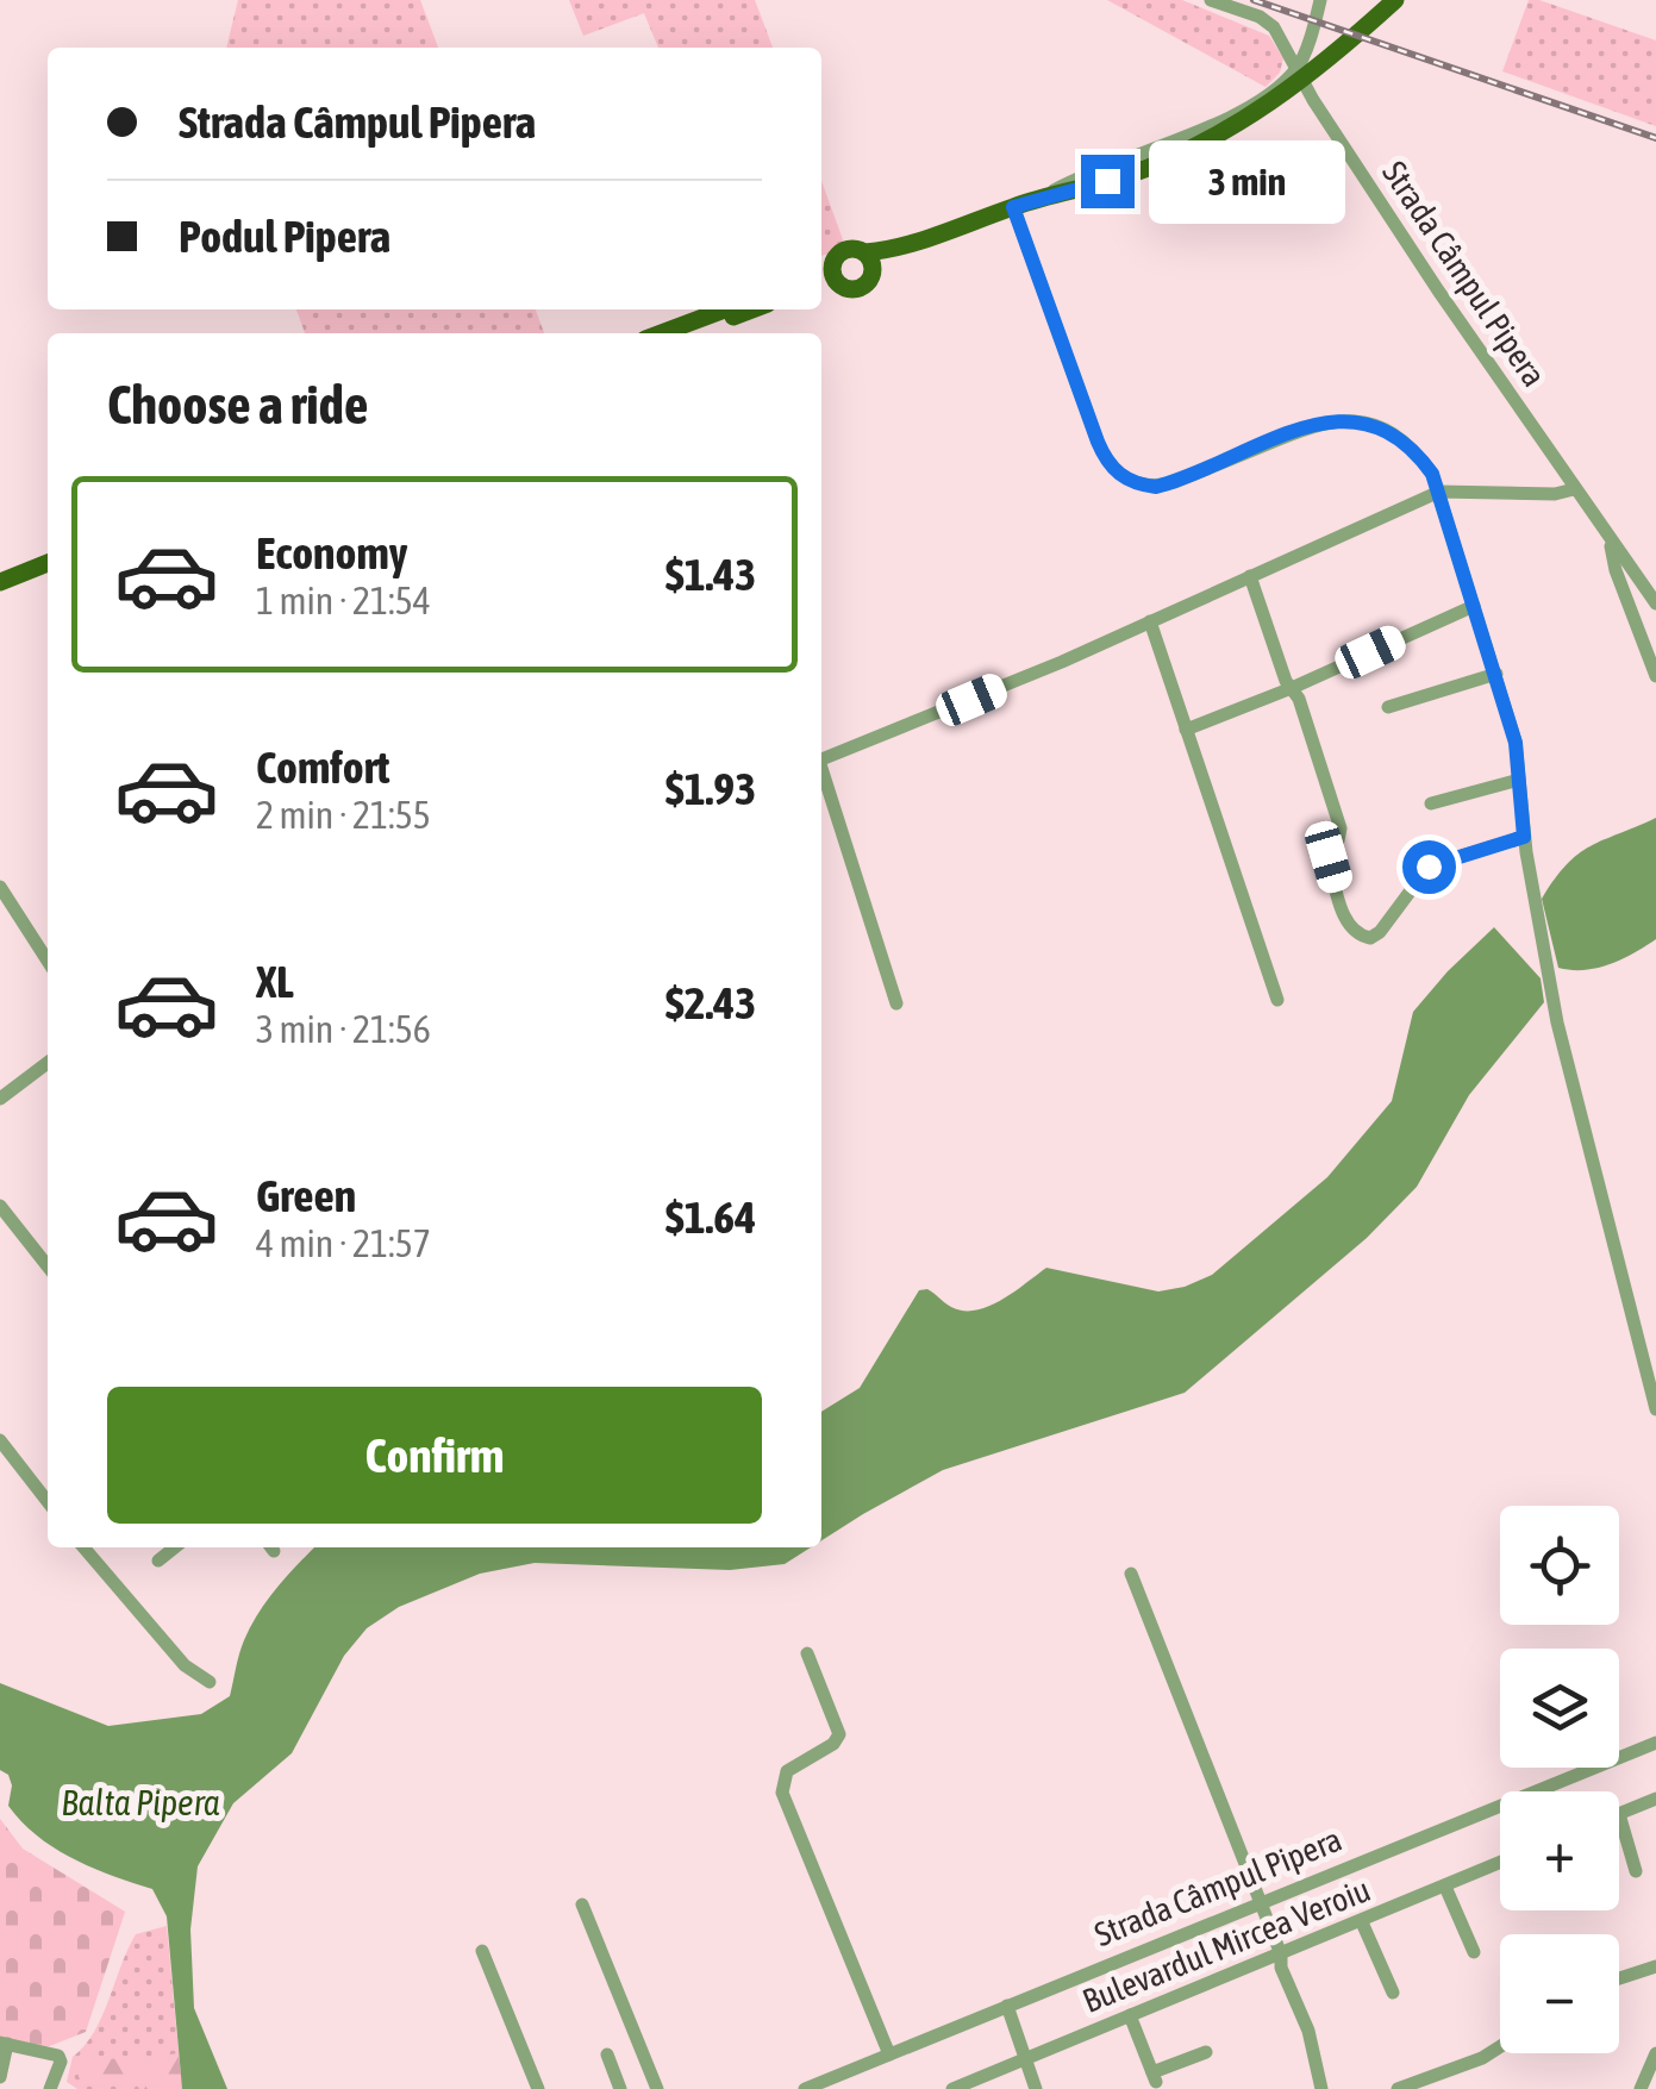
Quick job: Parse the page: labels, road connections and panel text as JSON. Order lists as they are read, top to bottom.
{
  "streets": {
    "street": ["Strada Câmpul Pipera", "Bulevardul Mircea Veroiu"]
  },
  "water": ["Balta Pipera"],
  "page": {
    "banner": ["Strada Câmpul Pipera", "Podul Pipera"],
    "bubble": "3 min",
    "heading": "Choose a ride",
    "list": [
      {
        "name": "Economy",
        "note": "1 min · 21:54",
        "value": "$1.43"
      },
      {
        "name": "Comfort",
        "note": "2 min · 21:55",
        "value": "$1.93"
      },
      {
        "name": "XL",
        "note": "3 min · 21:56",
        "value": "$2.43"
      },
      {
        "name": "Green",
        "note": "4 min · 21:57",
        "value": "$1.64"
      }
    ],
    "buttons": "Confirm",
    "map_buttons": ["+", "−"]
  }
}
